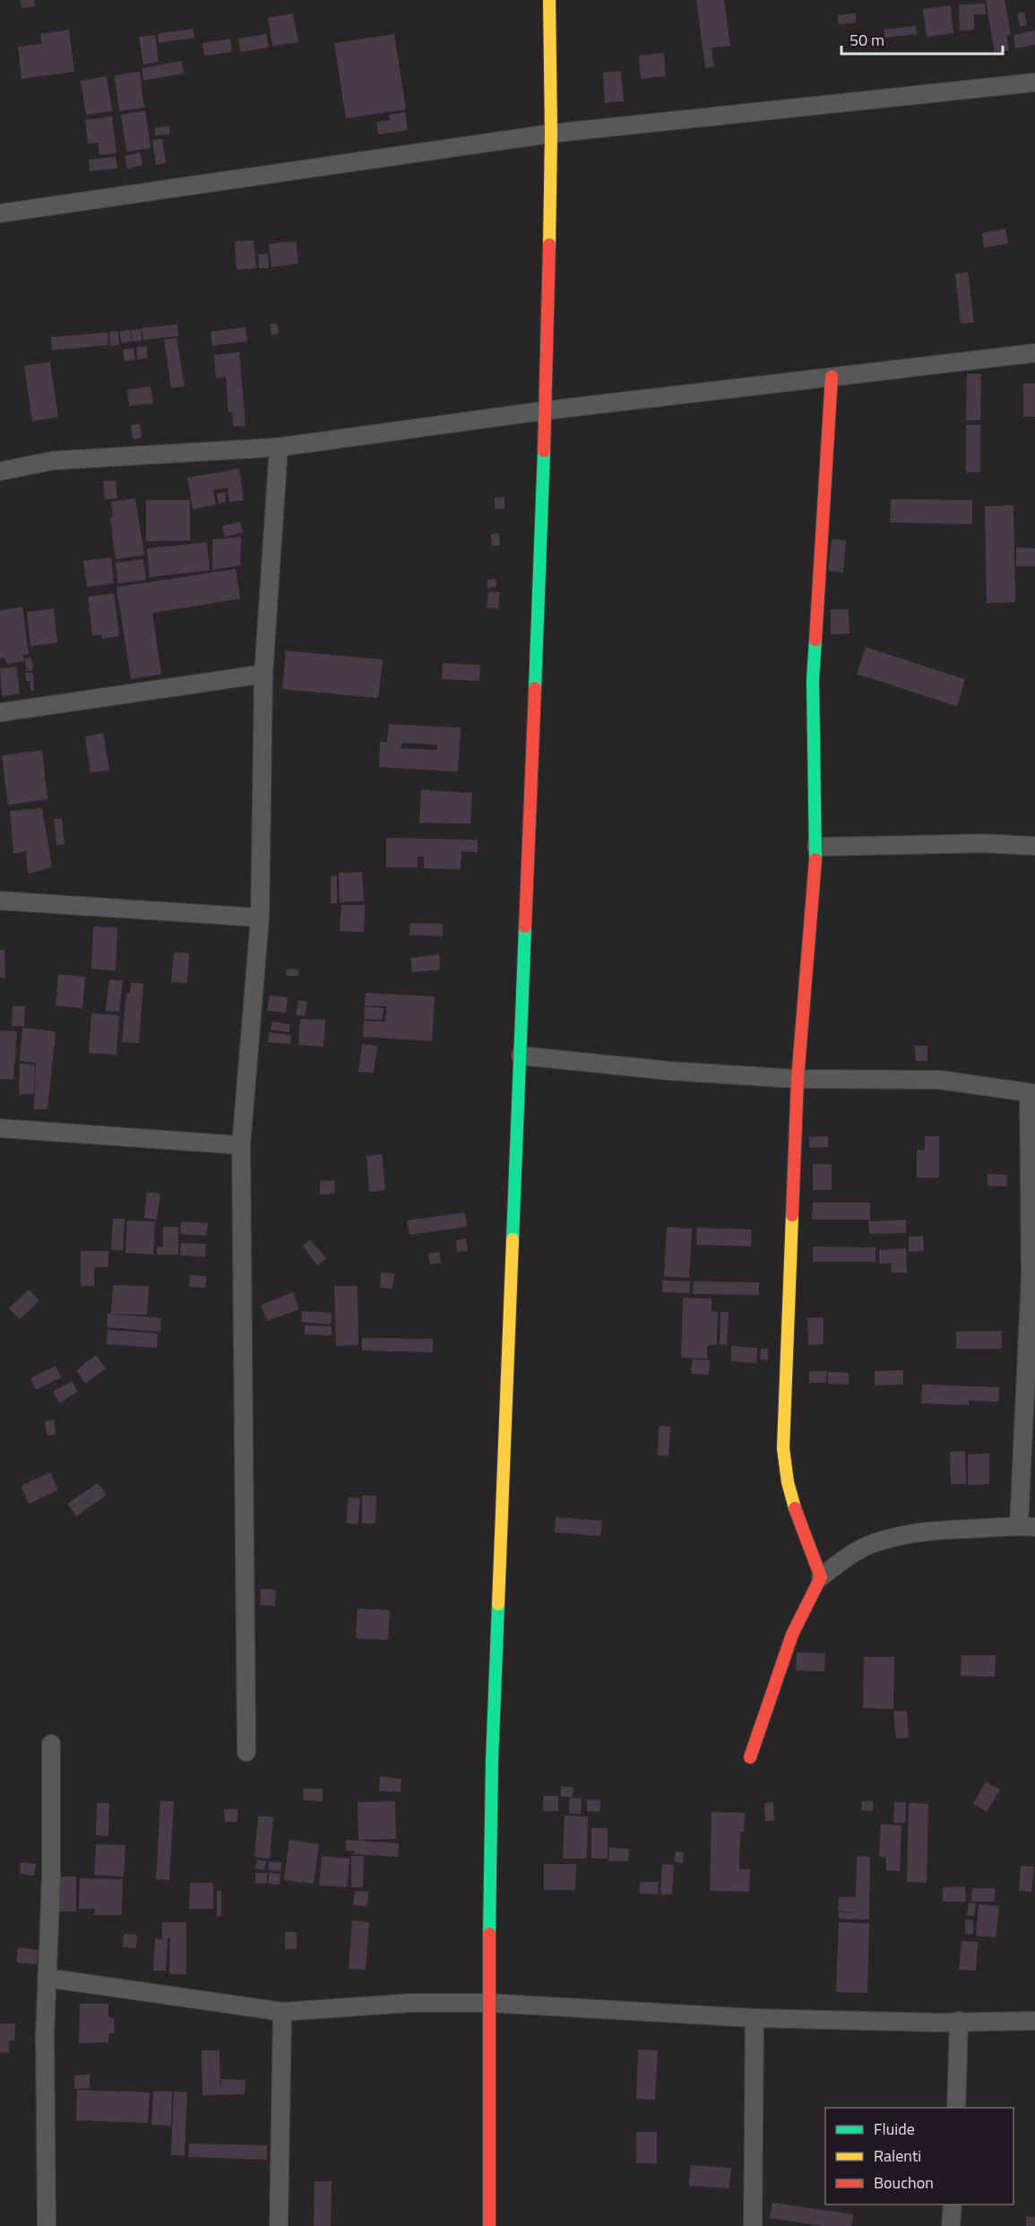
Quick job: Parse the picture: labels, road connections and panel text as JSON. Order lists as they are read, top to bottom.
{
  "legend": ["Fluide", "Ralenti", "Bouchon"],
  "scale_bar": "50 m"
}
